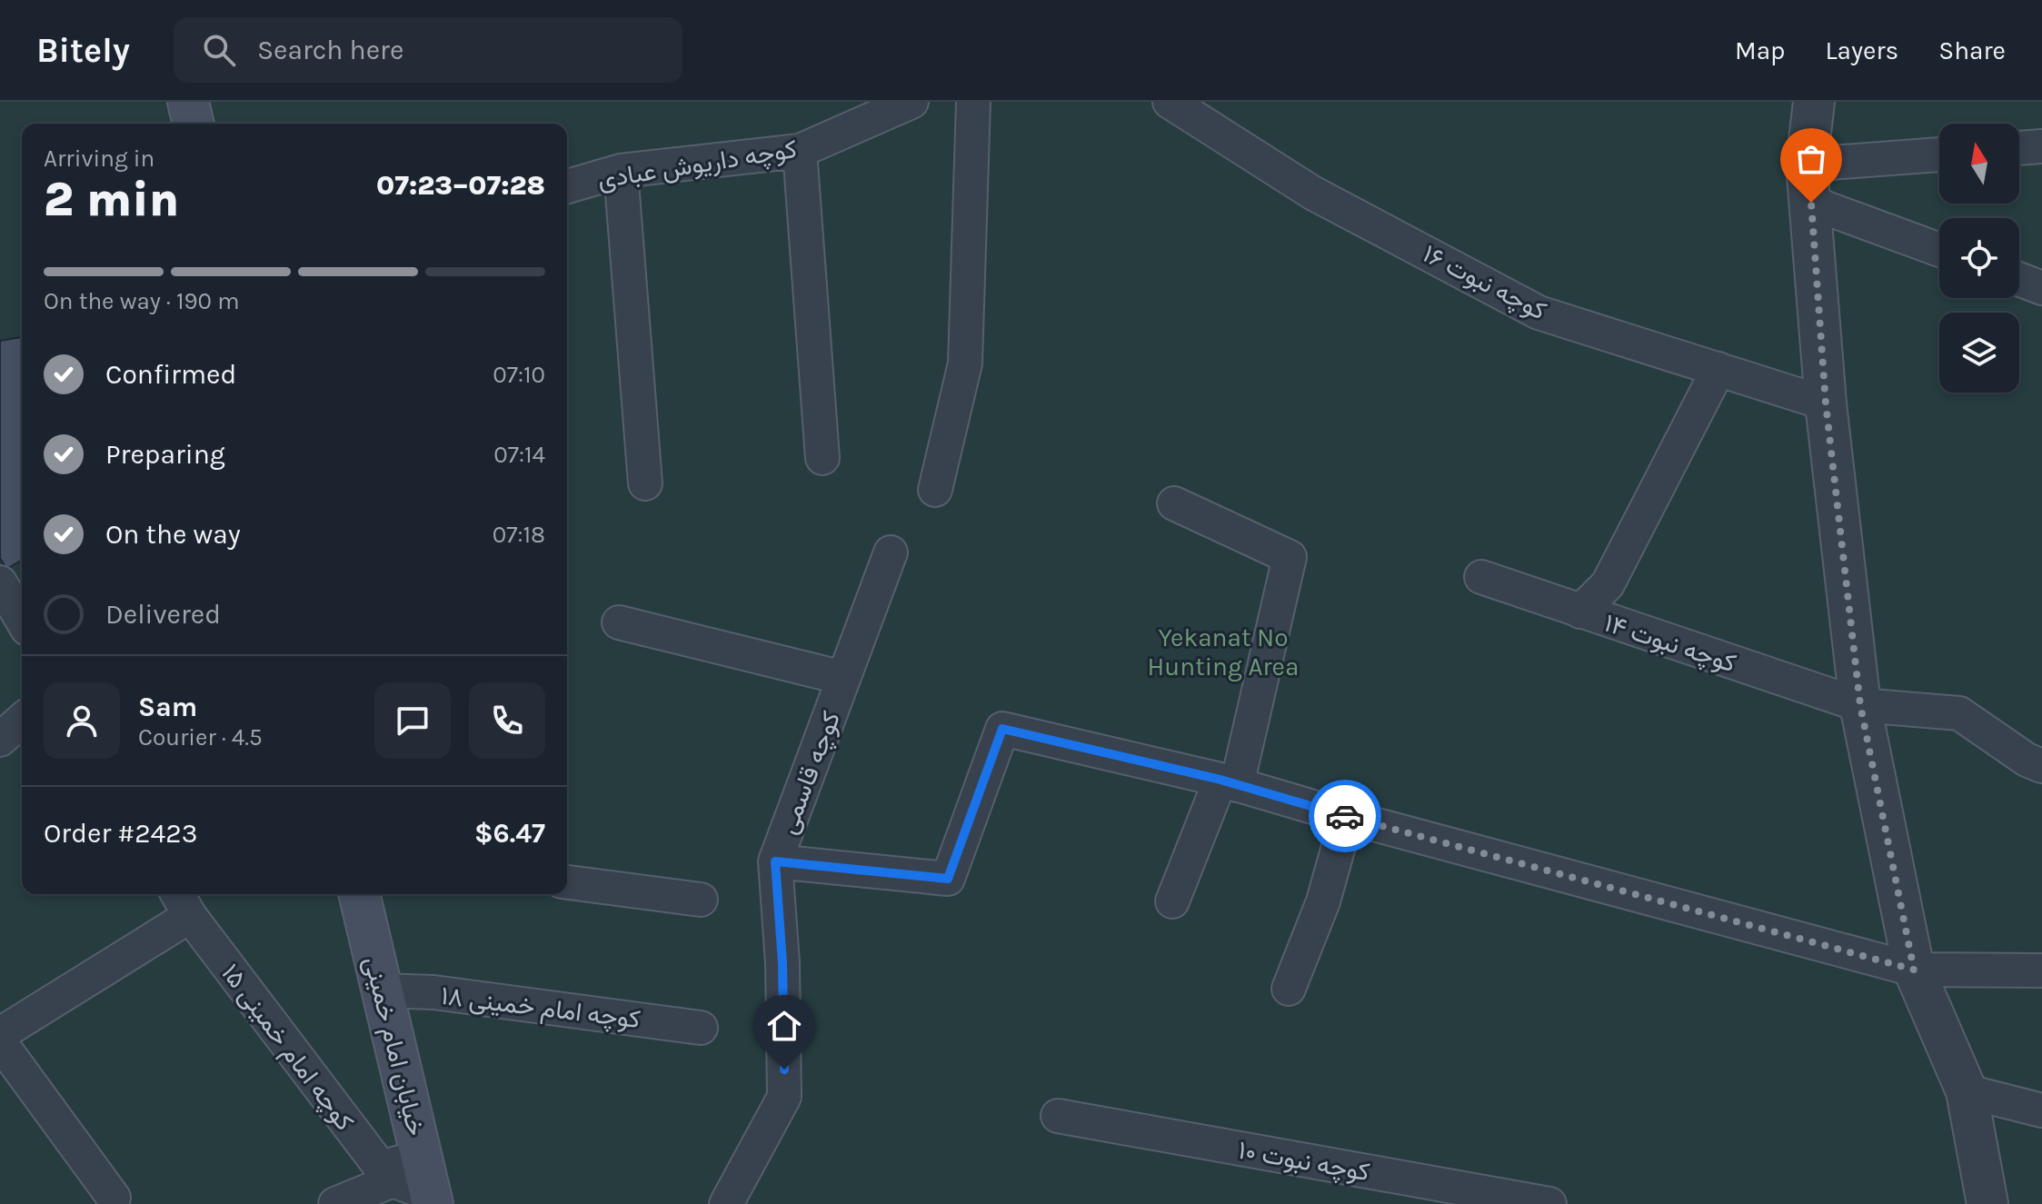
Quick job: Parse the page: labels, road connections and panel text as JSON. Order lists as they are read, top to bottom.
{
  "streets": {
    "main road": ["خیابان امام خمینی"],
    "street": [
      "کوچه داریوش عبادی",
      "کوچه نبوت ۱۶",
      "کوچه نبوت ۱۴",
      "کوچه قاسمی",
      "کوچه امام خمینی ۱۸",
      "کوچه امام خمینی ۱۵",
      "کوچه نبوت ۱۰"
    ]
  },
  "crossings": [
    ["کوچه امام خمینی ۱۸", "خیابان امام خمینی"],
    ["خیابان امام خمینی", "کوچه امام خمینی ۱۵"]
  ],
  "parks": ["Yekanat No Hunting Area"],
  "north": "top",
  "page": {
    "header": "Bitely",
    "search": "Search here",
    "nav": ["Map", "Layers", "Share"],
    "heading": ["2 min", "Arriving in", "07:23–07:28"],
    "panel": [
      "Sam",
      "Courier · 4.5",
      "Order #2423",
      "$6.47"
    ],
    "bar": "On the way · 190 m",
    "list": [
      ["Confirmed", "07:10"],
      ["Preparing", "07:14"],
      ["On the way", "07:18"],
      "Delivered"
    ]
  }
}
